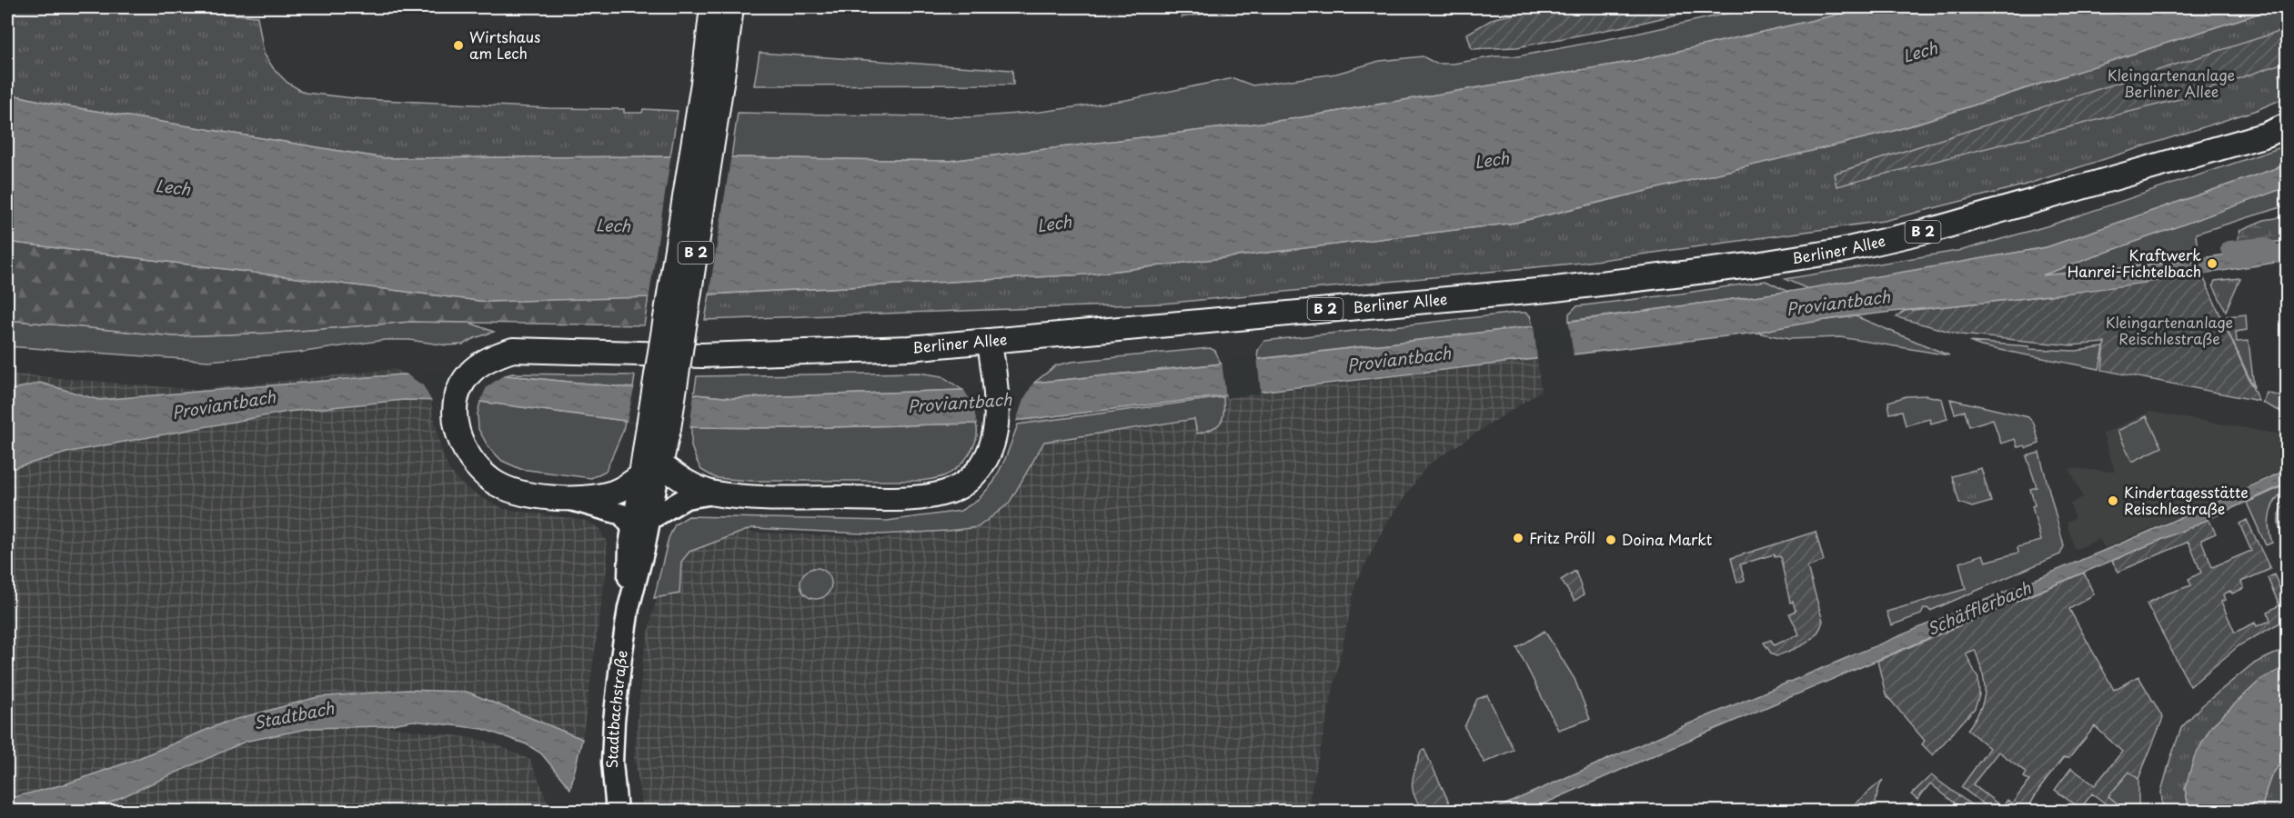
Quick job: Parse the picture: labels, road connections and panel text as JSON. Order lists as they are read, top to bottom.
{
  "streets": {
    "main road": ["B 2", "Berliner Allee", "Stadtbachstraße"]
  },
  "crossings": [
    ["B 2", "Berliner Allee"],
    ["B 2", "Stadtbachstraße"]
  ],
  "water": [
    "Lech",
    "Proviantbach",
    "Schäfflerbach",
    "Stadtbach"
  ],
  "parks": ["Kleingartenanlage Berliner Allee", "Kleingartenanlage Reischlestraße"],
  "places": [
    "Wirtshaus am Lech",
    "Kraftwerk Hanrei-Fichtelbach",
    "Kindertagesstätte Reischlestraße",
    "Fritz Pröll",
    "Doina Markt"
  ]
}
